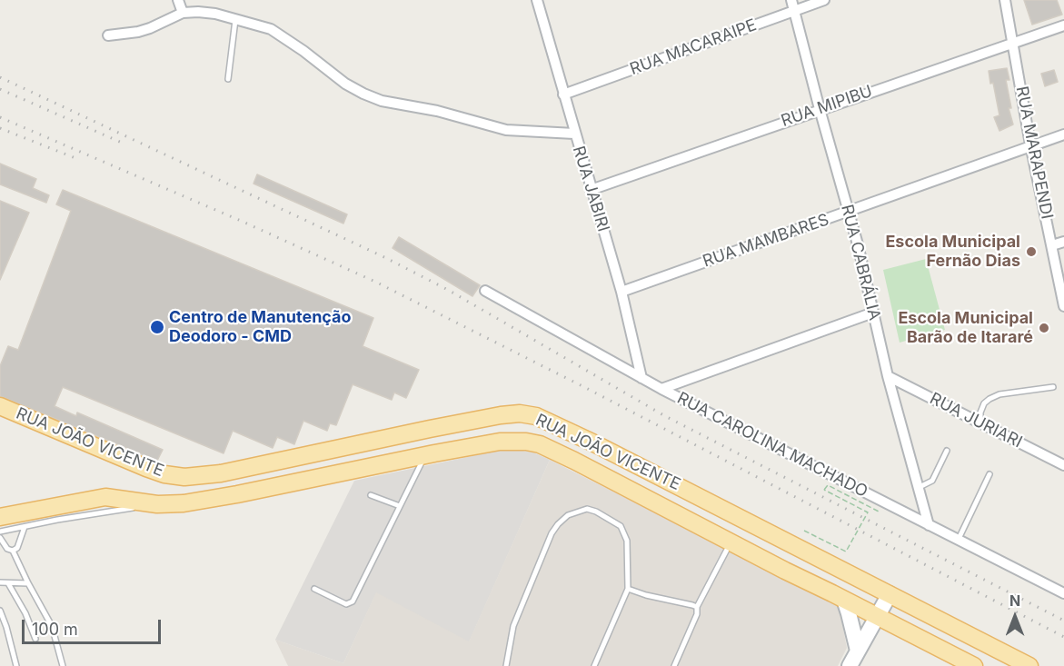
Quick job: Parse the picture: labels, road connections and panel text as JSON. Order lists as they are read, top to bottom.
{
  "streets": {
    "main road": ["RUA JOÃO VICENTE"],
    "street": [
      "RUA MACARAIPE",
      "RUA MIPIBU",
      "RUA MARAPENDI",
      "RUA JABIRI",
      "RUA MAMBARES",
      "RUA CABRÁLIA",
      "RUA JURIARI",
      "RUA CAROLINA MACHADO"
    ]
  },
  "crossings": [
    ["RUA MACARAIPE", "RUA JABIRI"],
    ["RUA MACARAIPE", "RUA CABRÁLIA"],
    ["RUA MIPIBU", "RUA MARAPENDI"],
    ["RUA MIPIBU", "RUA JABIRI"],
    ["RUA MIPIBU", "RUA CABRÁLIA"],
    ["RUA MARAPENDI", "RUA MAMBARES"],
    ["RUA JABIRI", "RUA MAMBARES"],
    ["RUA JABIRI", "RUA CAROLINA MACHADO"],
    ["RUA MAMBARES", "RUA CABRÁLIA"],
    ["RUA CABRÁLIA", "RUA JURIARI"],
    ["RUA CABRÁLIA", "RUA CAROLINA MACHADO"]
  ],
  "places": ["Escola Municipal Fernão Dias", "Centro de Manutenção Deodoro - CMD", "Escola Municipal Barão de Itararé"],
  "scale_bar": "100 m",
  "north": "top"
}
